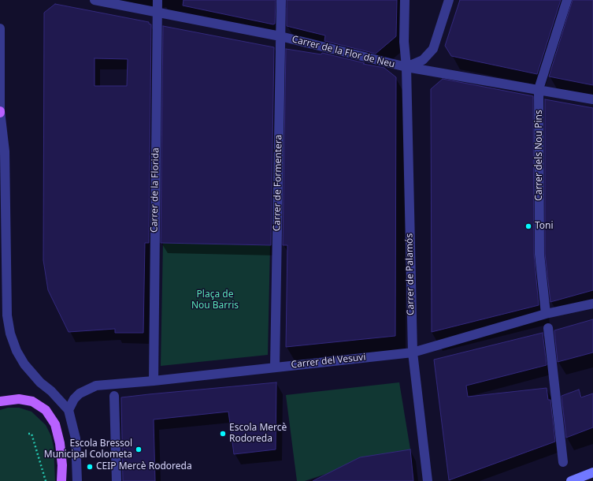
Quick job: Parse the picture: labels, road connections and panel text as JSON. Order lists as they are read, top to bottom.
{
  "streets": {
    "street": [
      "Carrer de la Flor de Neu",
      "Carrer dels Nou Pins",
      "Carrer de Formentera",
      "Carrer de la Florida",
      "Carrer de Palamós",
      "Carrer del Vesuvi"
    ]
  },
  "crossings": [
    ["Carrer de la Flor de Neu", "Carrer dels Nou Pins"],
    ["Carrer de la Flor de Neu", "Carrer de Formentera"],
    ["Carrer de la Flor de Neu", "Carrer de la Florida"],
    ["Carrer de la Flor de Neu", "Carrer de Palamós"],
    ["Carrer dels Nou Pins", "Carrer del Vesuvi"],
    ["Carrer de Formentera", "Carrer del Vesuvi"],
    ["Carrer de la Florida", "Carrer del Vesuvi"],
    ["Carrer de Palamós", "Carrer del Vesuvi"]
  ],
  "parks": ["Plaça de Nou Barris"],
  "places": [
    "Toni",
    "Escola Mercè Rodoreda",
    "Escola Bressol Municipal Colometa",
    "CEIP Mercè Rodoreda"
  ]
}
